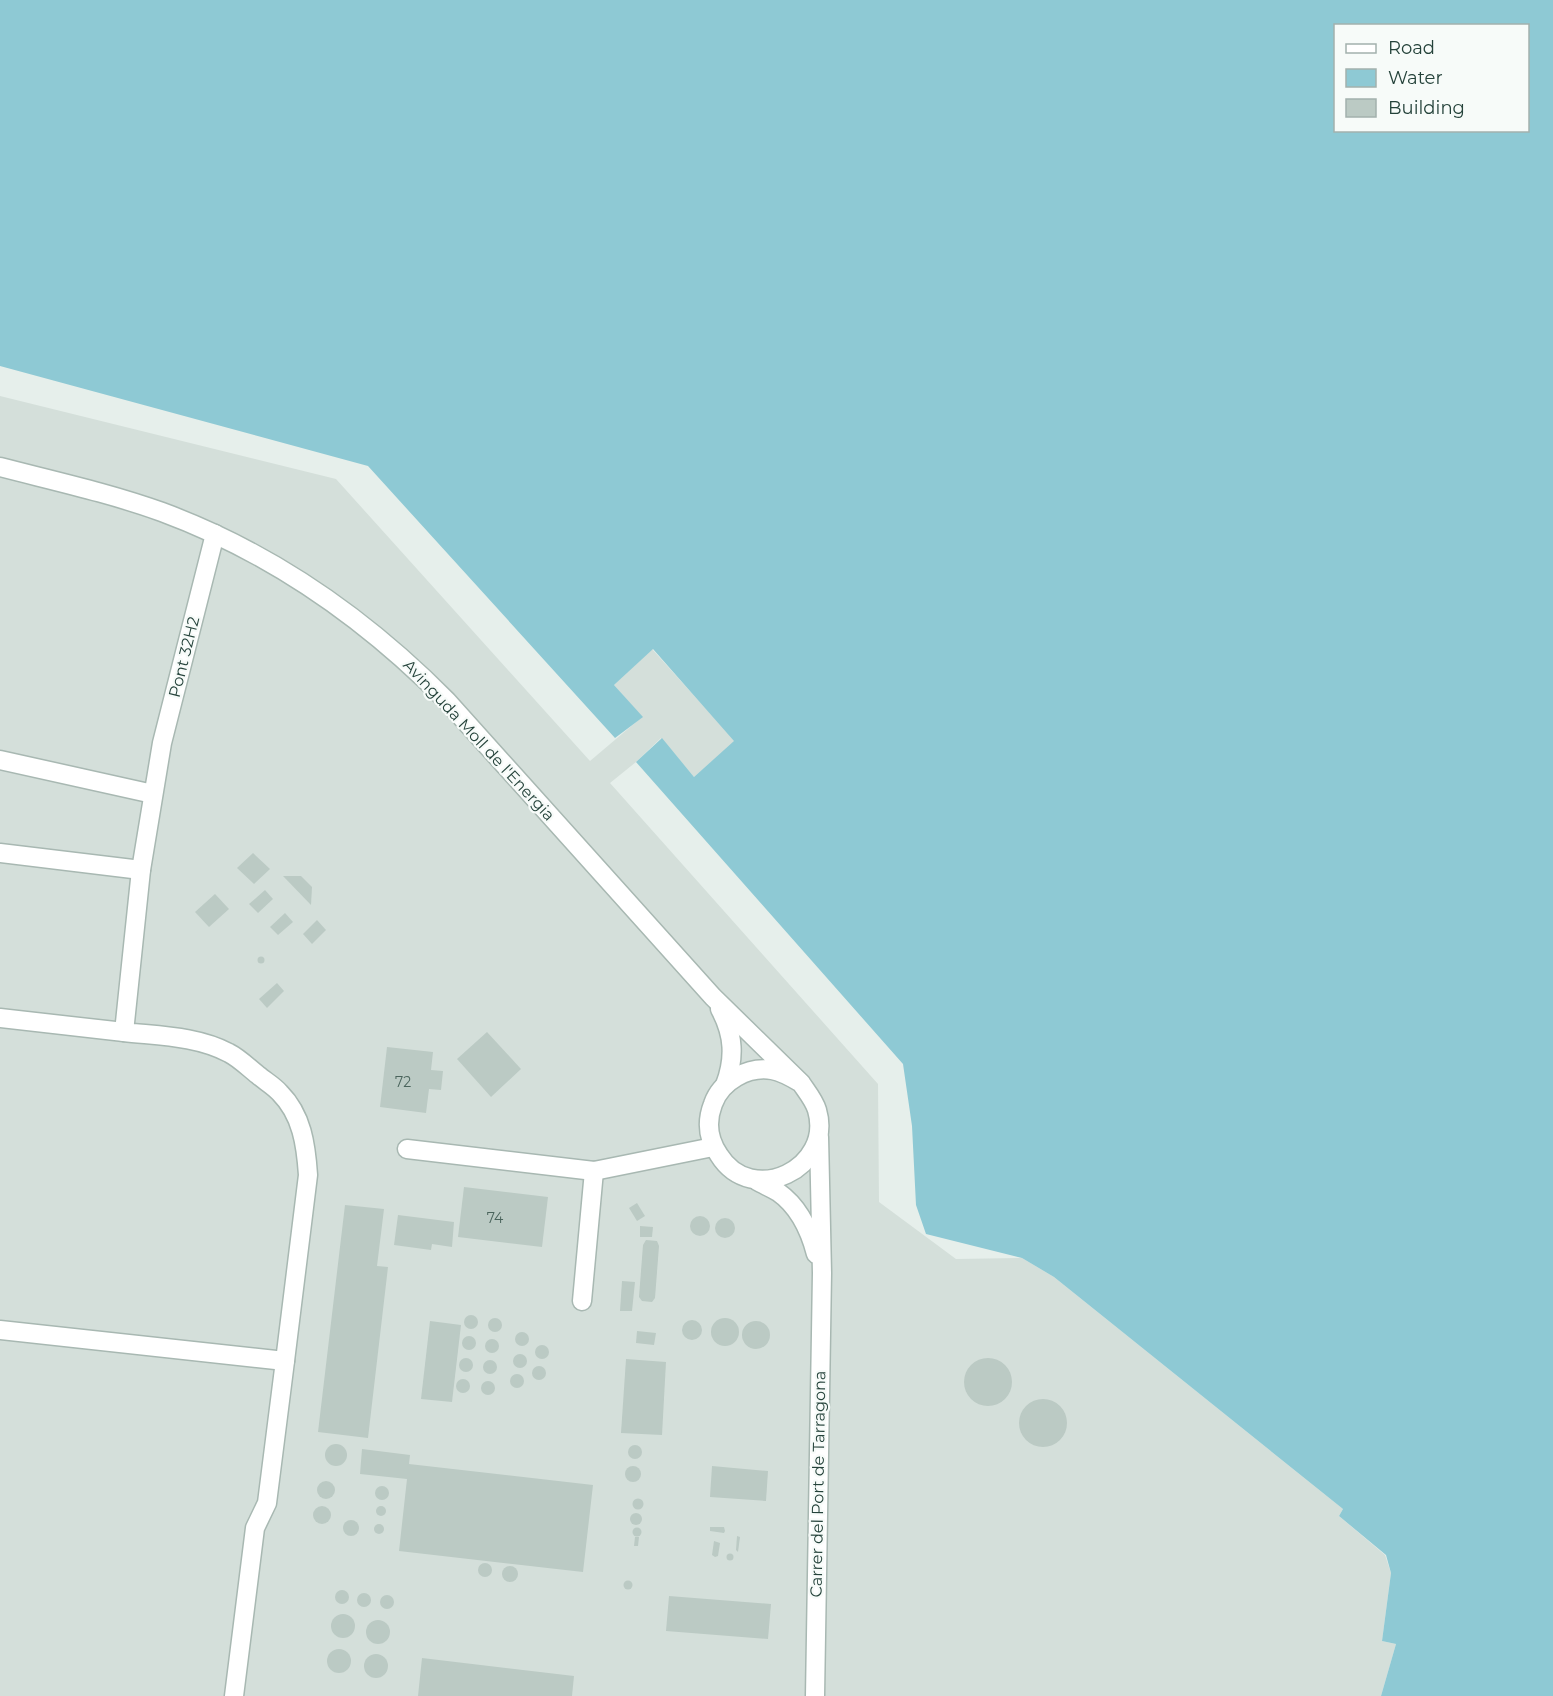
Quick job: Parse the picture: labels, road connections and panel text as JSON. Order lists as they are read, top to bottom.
{
  "streets": {
    "street": ["Pont 32H2", "Avinguda Moll de l'Energia", "Carrer del Port de Tarragona"]
  },
  "crossings": [
    ["Pont 32H2", "Avinguda Moll de l'Energia"],
    ["Avinguda Moll de l'Energia", "Carrer del Port de Tarragona"]
  ],
  "house_numbers": ["72", "74"],
  "legend": ["Road", "Water", "Building"]
}
